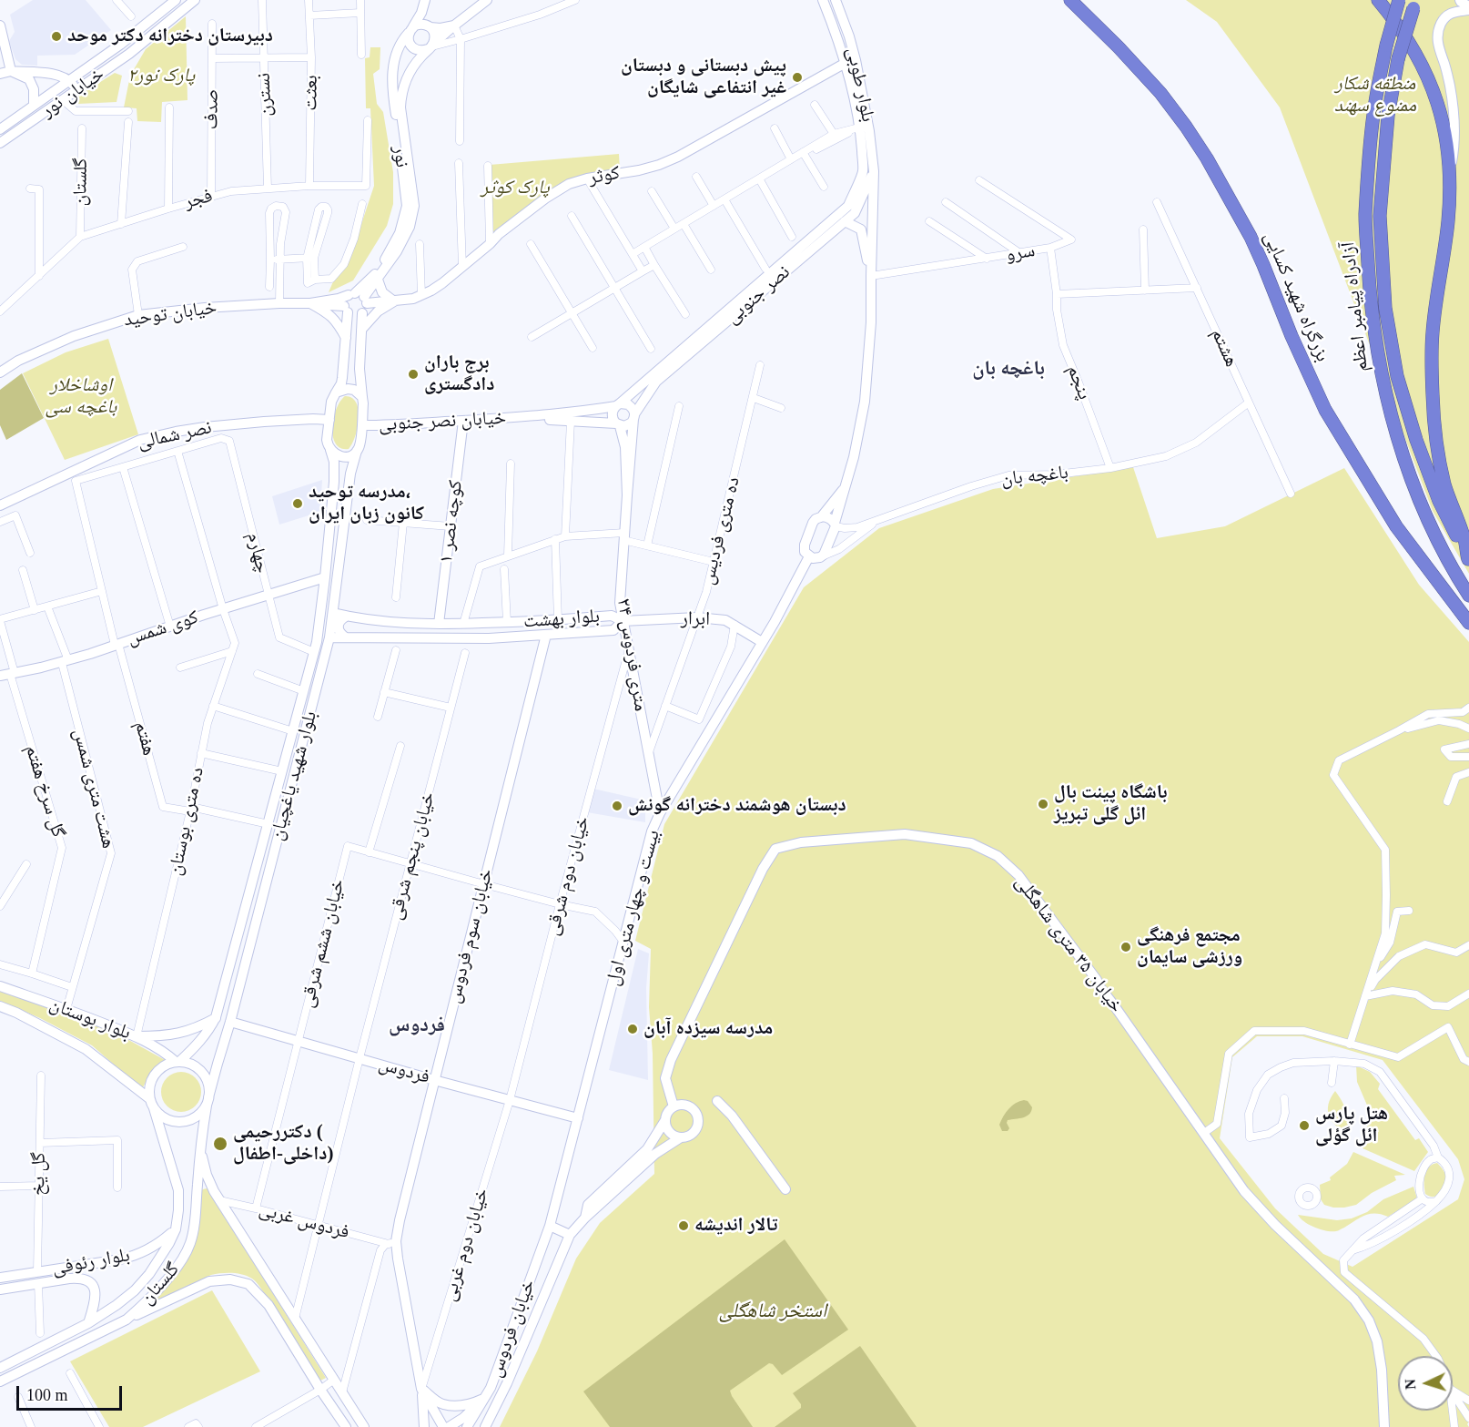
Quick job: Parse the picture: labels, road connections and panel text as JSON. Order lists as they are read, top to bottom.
{
  "streets": {
    "highway": ["بزرگراه شهید کسایی", "آزادراه پیامبر اعظم"],
    "main road": [
      "بلوار طوبی",
      "خیابان نور",
      "نور",
      "کوثر",
      "گلستان",
      "نصر جنوبی",
      "خیابان توحید",
      "خیابان نصر جنوبی",
      "نصر شمالی",
      "کوچه نصر ۱",
      "بلوار بهشت",
      "ابرار",
      "کوی شمس",
      "۲۴ متری فردوس",
      "بلوار شهید یاغچیان",
      "بیست و چهار متری اول",
      "خیابان سوم فردوس",
      "خیابان ۳۵ متری شاهگلی",
      "بلوار بوستان",
      "فردوس",
      "بلوار رئوفی",
      "خیابان فردوس"
    ],
    "street": [
      "بعثت",
      "نسترن",
      "صدف",
      "فجر",
      "سرو",
      "هشتم",
      "پنجم",
      "باغچه بان",
      "ده متری فردیس",
      "چهارم",
      "هفتم",
      "هشت متری شمس",
      "گل سرخ هفتم",
      "ده متری بوستان",
      "خیابان پنجم شرقی",
      "خیابان دوم شرقی",
      "خیابان ششم شرقی",
      "گل یخ",
      "فردوس غربی",
      "خیابان دوم غربی"
    ]
  },
  "crossings": [
    ["بلوار طوبی", "کوثر"],
    ["بلوار طوبی", "سرو"],
    ["بلوار طوبی", "نصر جنوبی"],
    ["بعثت", "فجر"],
    ["نسترن", "فجر"],
    ["صدف", "فجر"],
    ["کوثر", "خیابان توحید"],
    ["گلستان", "فجر"],
    ["گلستان", "بلوار شهید یاغچیان"],
    ["گلستان", "بلوار بوستان"],
    ["گلستان", "بلوار رئوفی"],
    ["سرو", "پنجم"],
    ["نصر جنوبی", "خیابان نصر جنوبی"],
    ["نصر جنوبی", "۲۴ متری فردوس"],
    ["هشتم", "باغچه بان"],
    ["پنجم", "باغچه بان"],
    ["خیابان نصر جنوبی", "کوچه نصر ۱"],
    ["خیابان نصر جنوبی", "۲۴ متری فردوس"],
    ["خیابان نصر جنوبی", "بلوار شهید یاغچیان"],
    ["نصر شمالی", "بلوار شهید یاغچیان"],
    ["کوچه نصر ۱", "بلوار بهشت"],
    ["ده متری فردیس", "ابرار"],
    ["ده متری فردیس", "۲۴ متری فردوس"],
    ["چهارم", "کوی شمس"],
    ["چهارم", "بلوار شهید یاغچیان"],
    ["چهارم", "ده متری بوستان"],
    ["بلوار بهشت", "ابرار"],
    ["بلوار بهشت", "۲۴ متری فردوس"],
    ["بلوار بهشت", "بلوار شهید یاغچیان"],
    ["بلوار بهشت", "خیابان سوم فردوس"],
    ["ابرار", "۲۴ متری فردوس"],
    ["ابرار", "بیست و چهار متری اول"],
    ["کوی شمس", "هفتم"],
    ["کوی شمس", "بلوار شهید یاغچیان"],
    ["کوی شمس", "هشت متری شمس"],
    ["کوی شمس", "گل سرخ هفتم"],
    ["کوی شمس", "ده متری بوستان"],
    ["۲۴ متری فردوس", "خیابان دوم شرقی"],
    ["۲۴ متری فردوس", "بیست و چهار متری اول"],
    ["هفتم", "ده متری بوستان"],
    ["بلوار شهید یاغچیان", "بلوار بوستان"],
    ["بلوار شهید یاغچیان", "فردوس"],
    ["هشت متری شمس", "بلوار بوستان"],
    ["ده متری بوستان", "بلوار بوستان"],
    ["خیابان پنجم شرقی", "فردوس"],
    ["خیابان پنجم شرقی", "فردوس غربی"],
    ["خیابان دوم شرقی", "فردوس"],
    ["خیابان دوم شرقی", "خیابان دوم غربی"],
    ["بیست و چهار متری اول", "فردوس"],
    ["بیست و چهار متری اول", "خیابان فردوس"],
    ["خیابان سوم فردوس", "فردوس"],
    ["خیابان سوم فردوس", "فردوس غربی"],
    ["خیابان سوم فردوس", "خیابان دوم غربی"],
    ["خیابان ششم شرقی", "فردوس"],
    ["خیابان ششم شرقی", "فردوس غربی"],
    ["فردوس", "خیابان دوم غربی"],
    ["گل یخ", "بلوار رئوفی"]
  ],
  "districts": ["باغچه بان", "فردوس"],
  "water": ["استخر شاهگلی"],
  "parks": [
    "پارک نور۲",
    "منطقه شکار ممنوع سهند",
    "پارک کوثر",
    "اوشاخلار باغچه سی"
  ],
  "places": [
    "دبیرستان دخترانه دکتر موحد",
    "پیش دبستانی و دبستان غیر انتفاعی شایگان",
    "برج باران دادگستری",
    "مدرسه توحید، کانون زبان ایران",
    "باشگاه پینت بال ائل گلی تبریز",
    "دبستان هوشمند دخترانه گونش",
    "مجتمع فرهنگی ورزشی سایمان",
    "مدرسه سیزده آبان",
    "هتل پارس ائل گؤلی",
    "دکتررحیمی ( داخلی-اطفال)",
    "تالار اندیشه"
  ],
  "scale_bar": "100 m",
  "north": "left"
}
